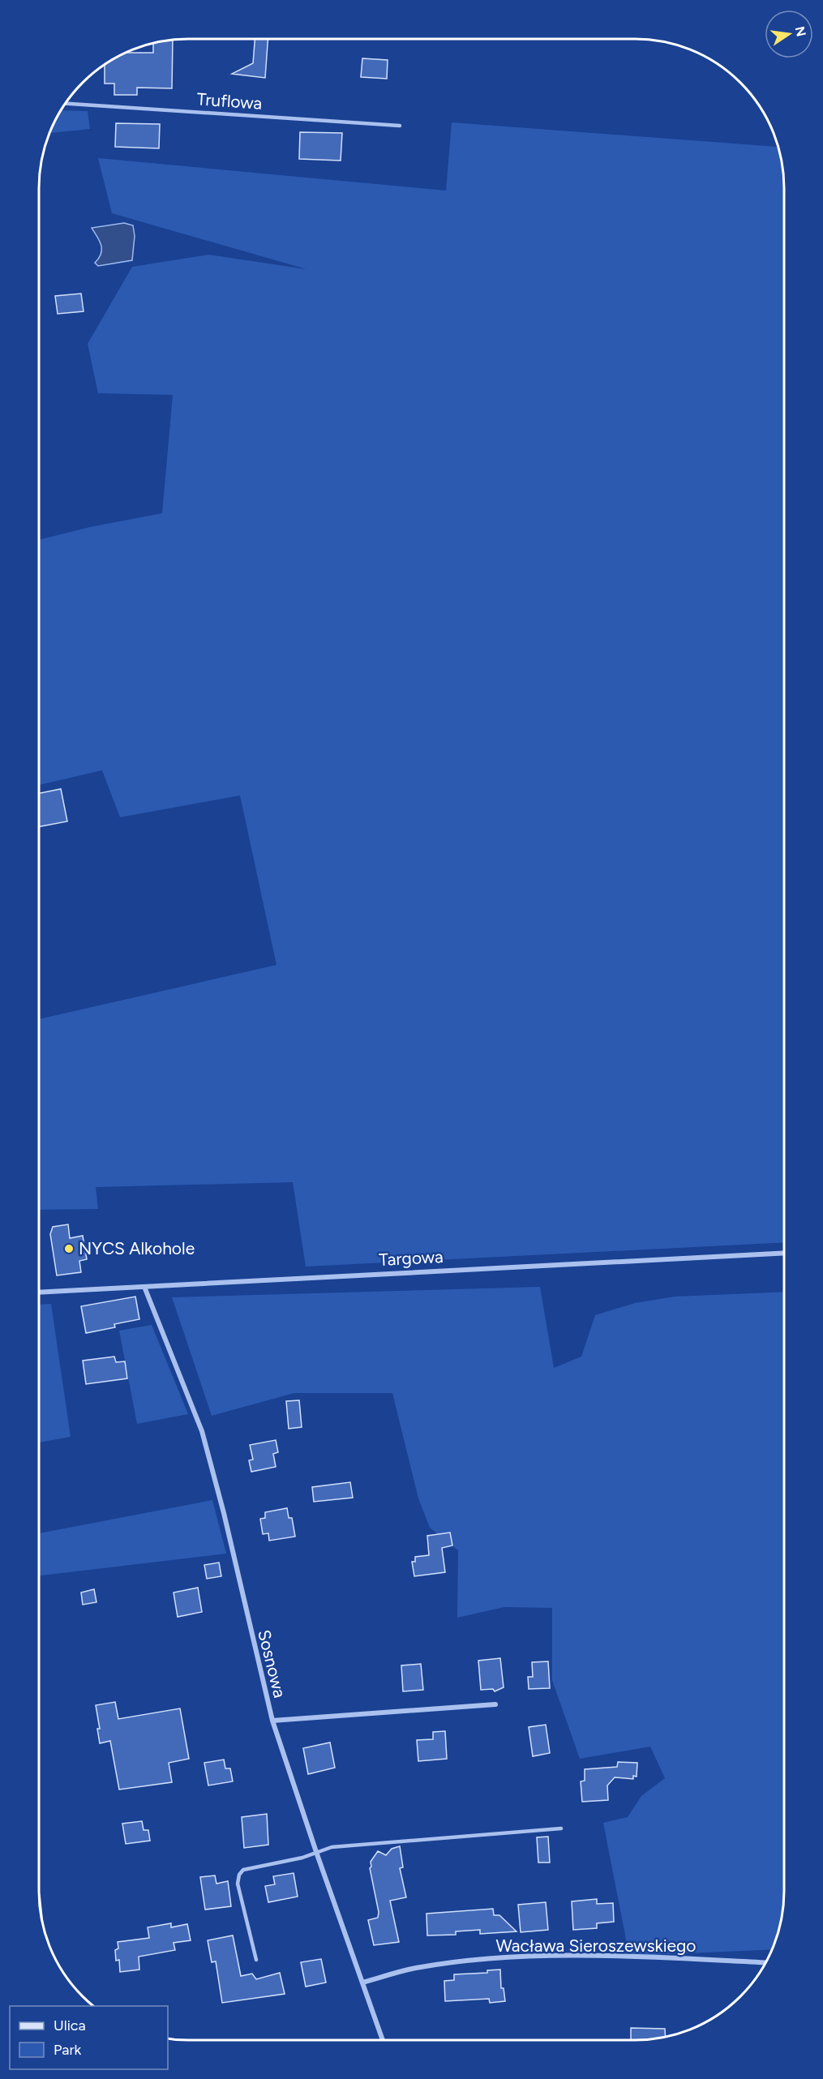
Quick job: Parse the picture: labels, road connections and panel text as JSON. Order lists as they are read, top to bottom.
{
  "streets": {
    "street": ["Targowa", "Sosnowa", "Wacława Sieroszewskiego"],
    "lane": ["Truflowa"]
  },
  "crossings": [
    ["Targowa", "Sosnowa"],
    ["Sosnowa", "Wacława Sieroszewskiego"]
  ],
  "places": ["NYCS Alkohole"],
  "legend": ["Ulica", "Park"],
  "north": "right"
}
